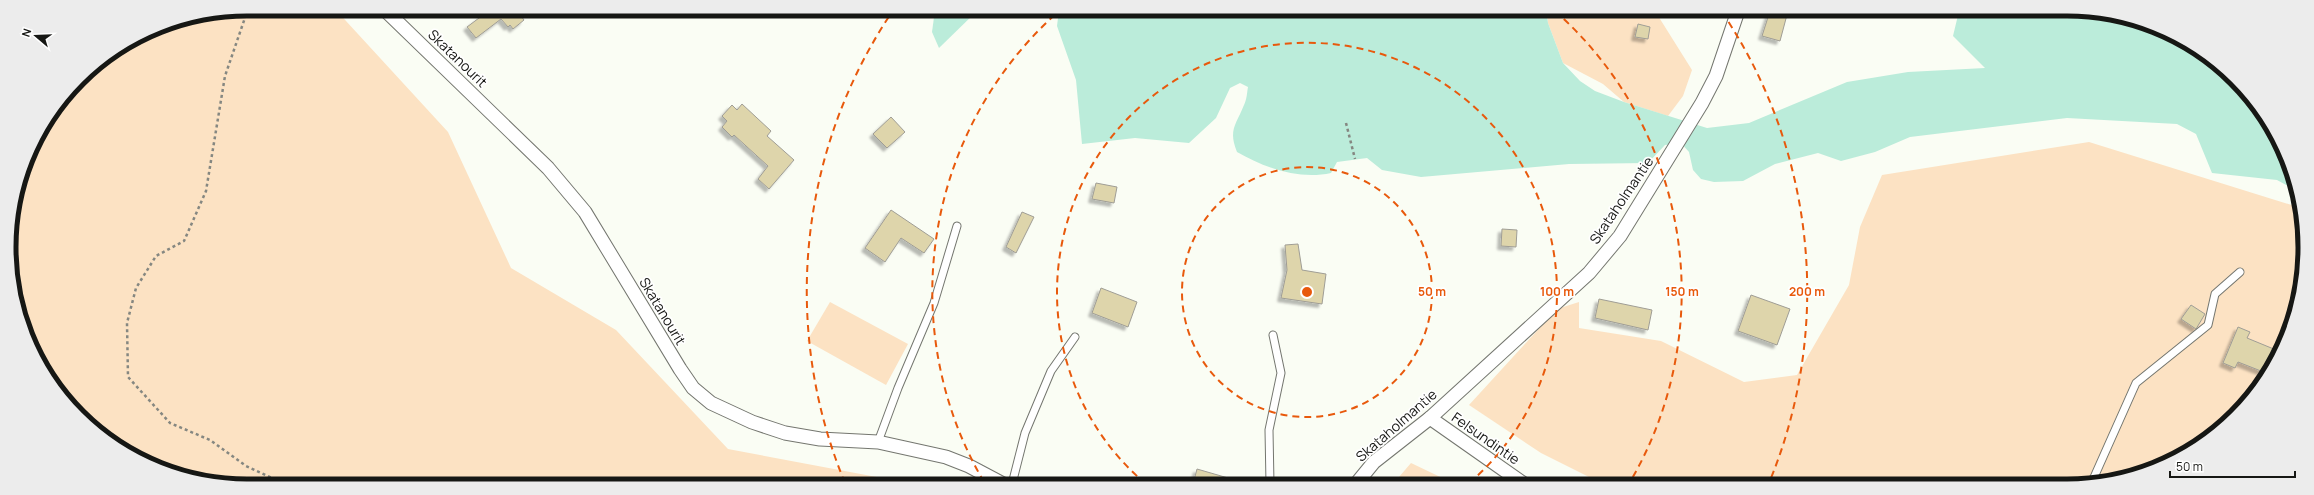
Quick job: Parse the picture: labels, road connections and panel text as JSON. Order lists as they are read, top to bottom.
{
  "streets": {
    "street": ["Skatanourit", "Skataholmantie", "Felsundintie"]
  },
  "crossings": [
    ["Skataholmantie", "Felsundintie"]
  ],
  "scale_bar": "50 m",
  "north": "left",
  "rings": [
    "50 m",
    "100 m",
    "150 m",
    "200 m"
  ]
}
